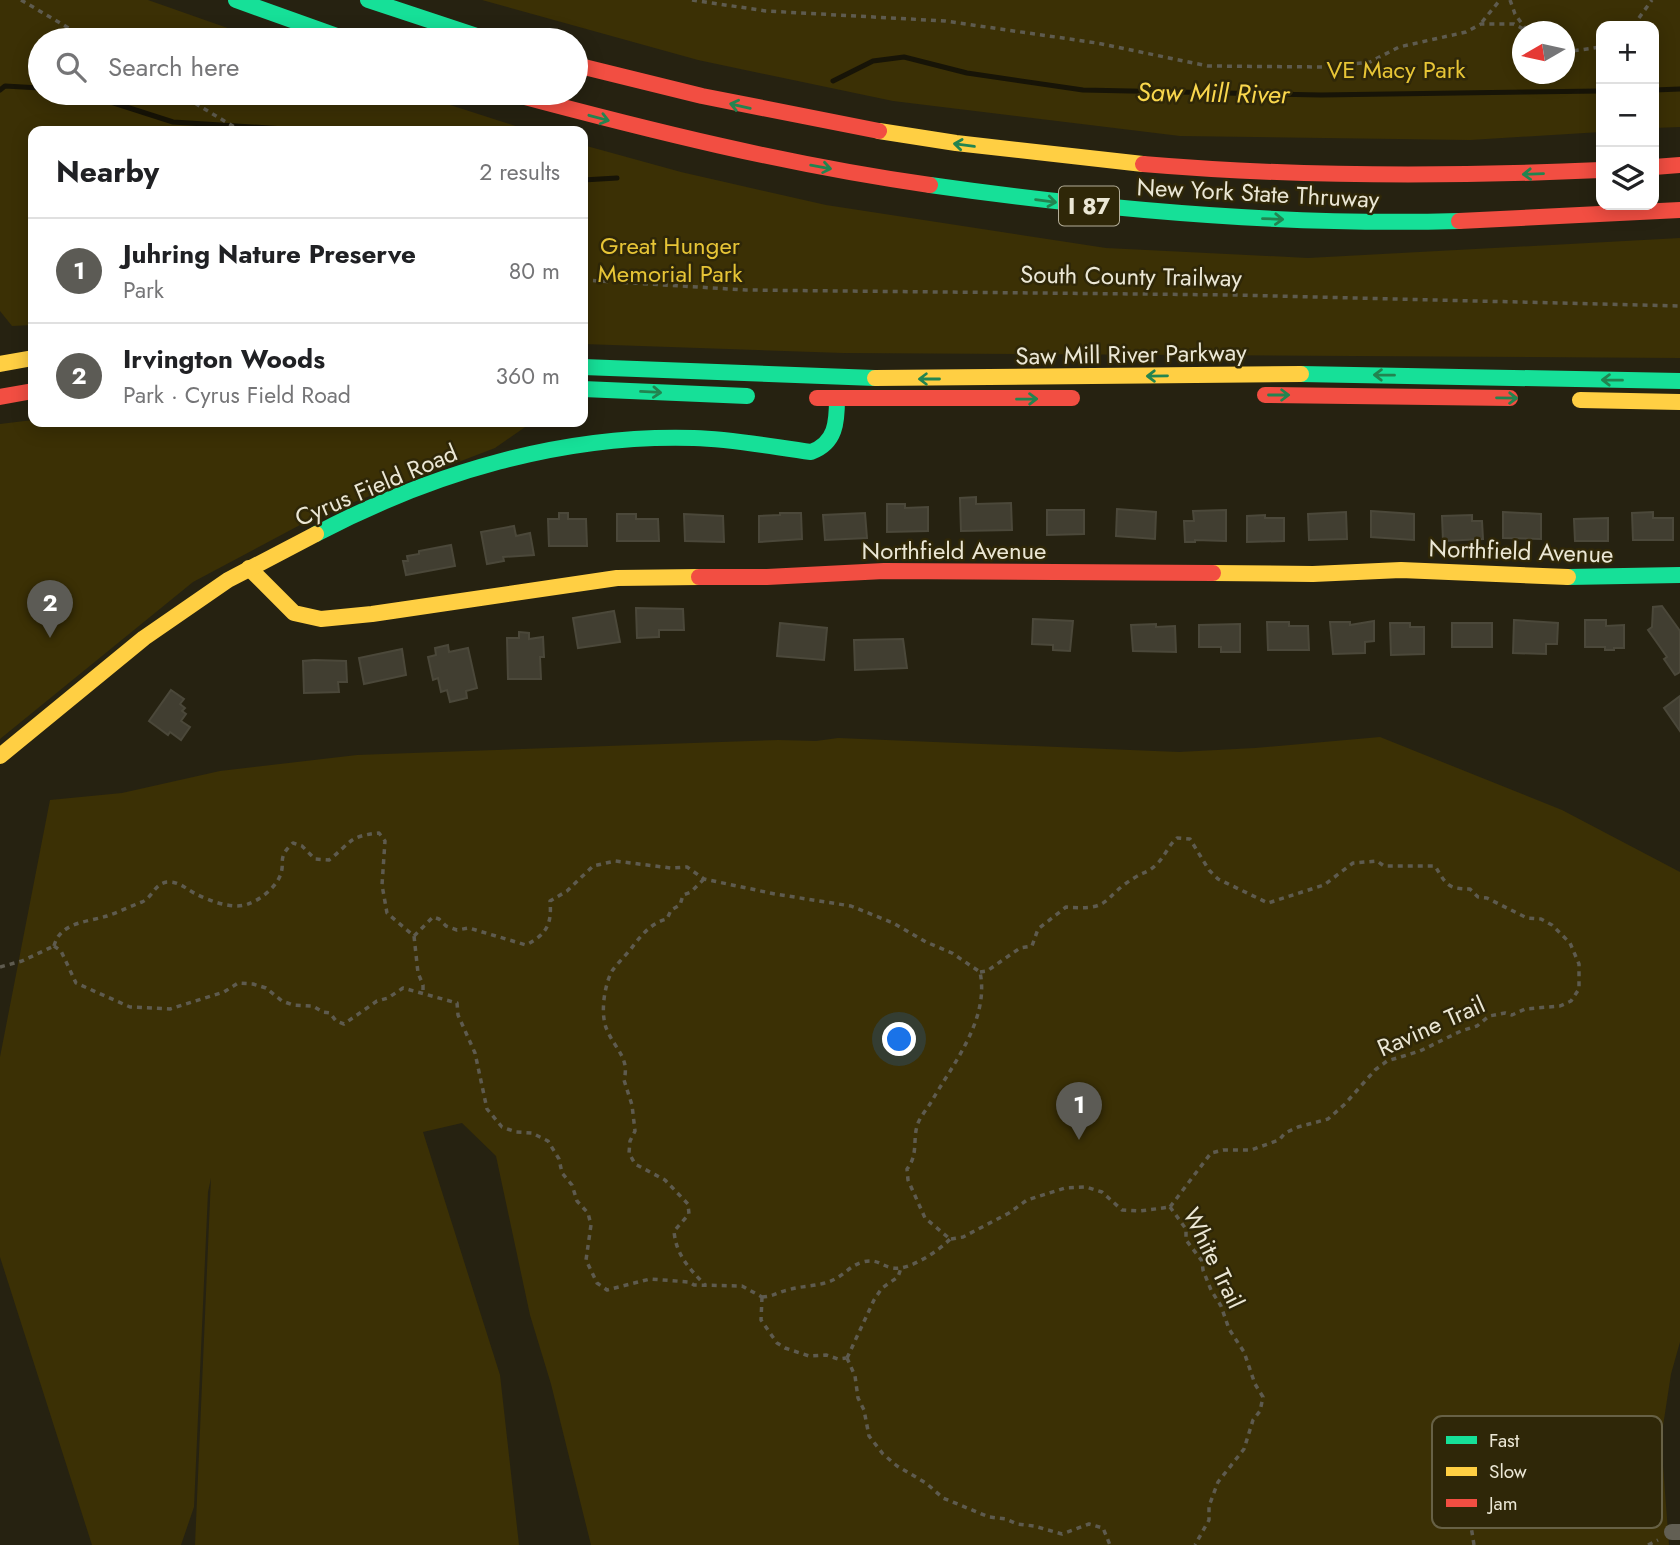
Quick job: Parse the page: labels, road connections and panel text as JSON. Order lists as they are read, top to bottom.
{
  "streets": {
    "main road": [
      "New York State Thruway",
      "I 87",
      "Saw Mill River Parkway",
      "Cyrus Field Road",
      "Northfield Avenue"
    ],
    "path": ["South County Trailway", "Ravine Trail", "White Trail"]
  },
  "crossings": [
    ["Saw Mill River Parkway", "Cyrus Field Road"],
    ["Cyrus Field Road", "Northfield Avenue"],
    ["Ravine Trail", "White Trail"]
  ],
  "water": ["Saw Mill River"],
  "parks": ["VE Macy Park", "Great Hunger Memorial Park"],
  "legend": ["Fast", "Slow", "Jam"],
  "north": "left",
  "page": {
    "map_buttons": ["+", "−"],
    "search": "Search here",
    "heading": ["Nearby", "2 results"],
    "list": [
      {
        "mark": "1",
        "name": "Juhring Nature Preserve",
        "note": "Park",
        "value": "80 m"
      },
      {
        "mark": "2",
        "name": "Irvington Woods",
        "note": "Park · Cyrus Field Road",
        "value": "360 m"
      }
    ],
    "pins": ["2", "1"]
  }
}
